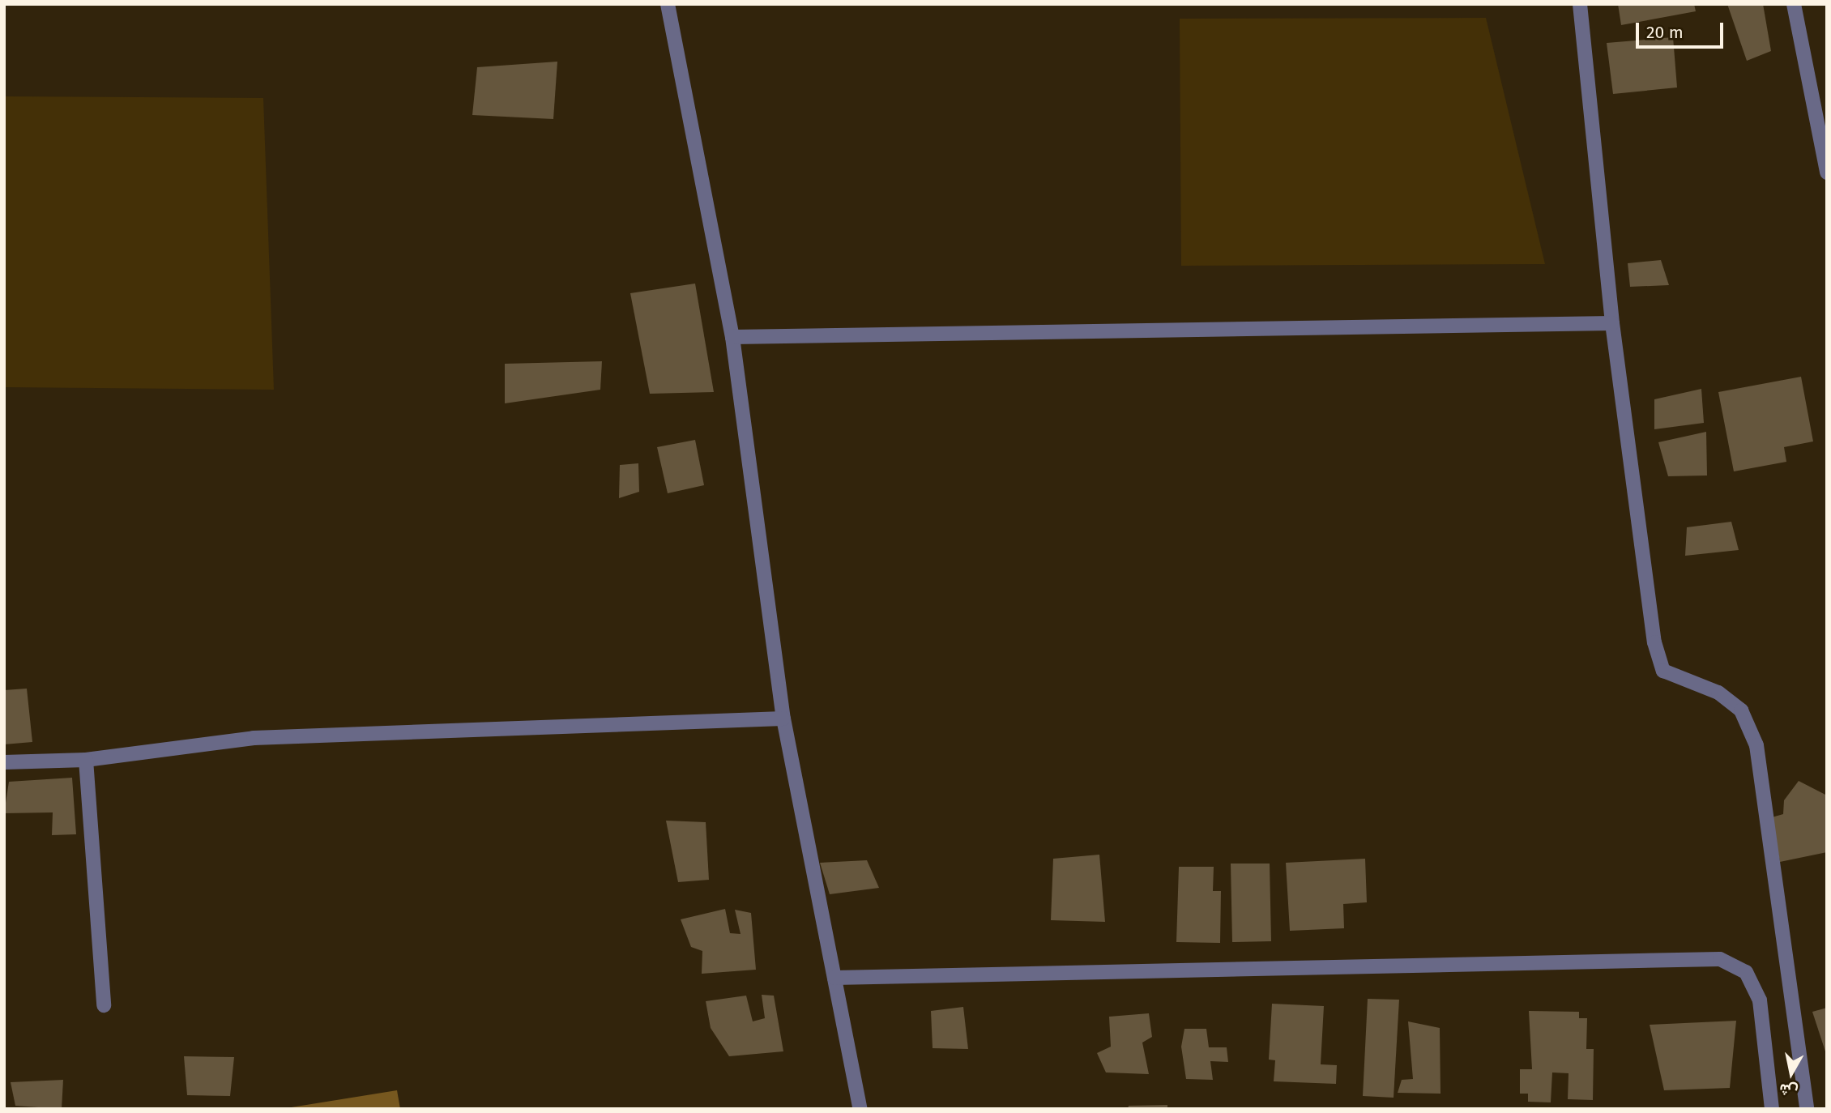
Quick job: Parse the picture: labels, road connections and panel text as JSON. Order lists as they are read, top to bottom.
{
  "scale_bar": "20 m",
  "north": "bottom"
}
